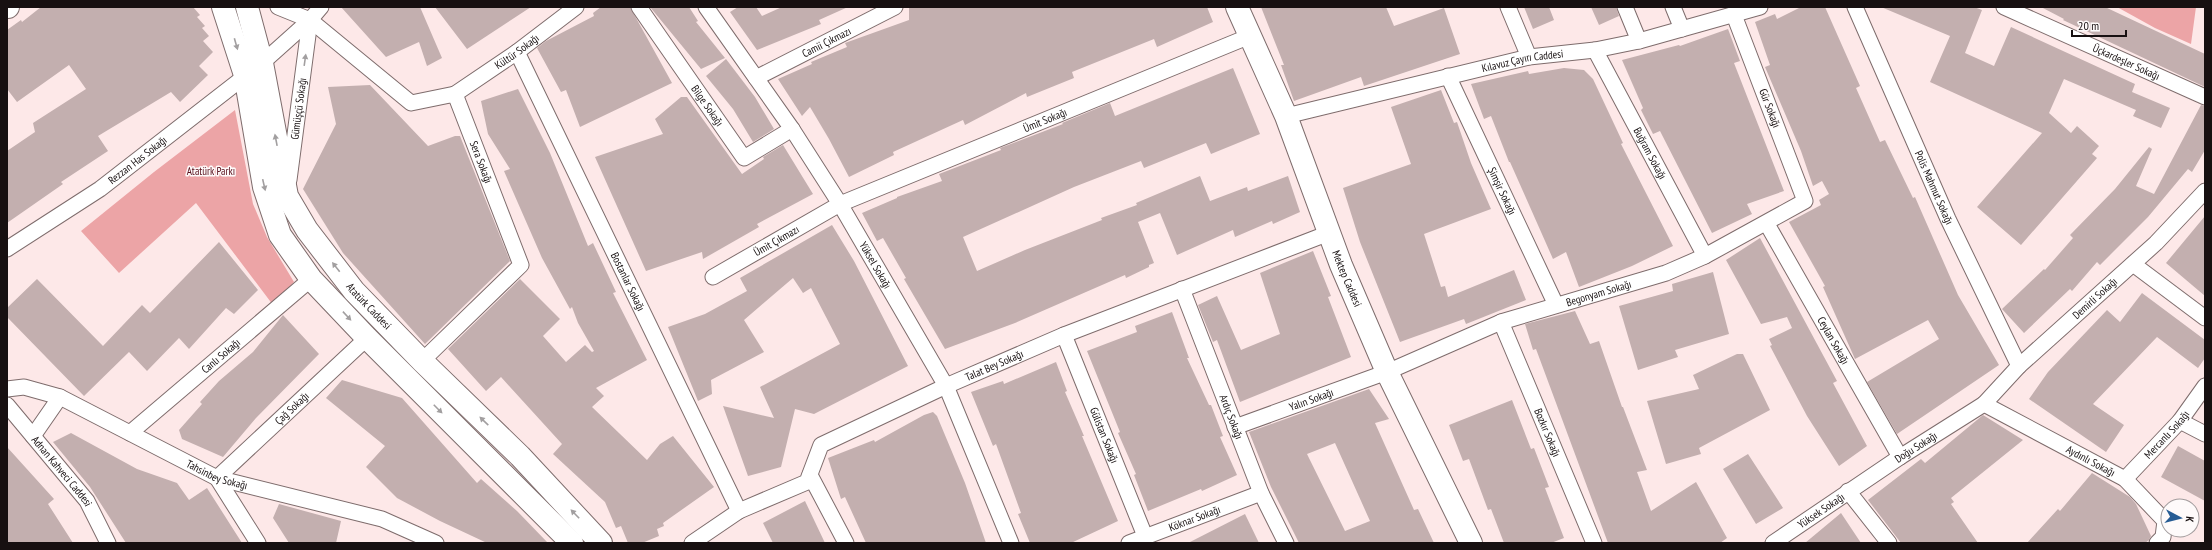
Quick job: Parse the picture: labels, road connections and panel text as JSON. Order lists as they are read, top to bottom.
{
  "streets": {
    "main road": ["Mektep Caddesi", "Atatürk Caddesi"],
    "street": [
      "Camii Çıkmazı",
      "Kültür Sokağı",
      "Kılavuz Çayırı Caddesi",
      "Üçkardeşler Sokağı",
      "Bilge Sokağı",
      "Gümüşçü Sokağı",
      "Gür Sokağı",
      "Ümit Sokağı",
      "Buğram Sokağı",
      "Rezzan Has Sokağı",
      "Sera Sokağı",
      "Polis Mahmut Sokağı",
      "Şimşir Sokağı",
      "Ümit Çıkmazı",
      "Yüksel Sokağı",
      "Bostanlar Sokağı",
      "Begonyam Sokağı",
      "Demirli Sokağı",
      "Ceylan Sokağı",
      "Canlı Sokağı",
      "Talat Bey Sokağı",
      "Yalın Sokağı",
      "Çağ Sokağı",
      "Ardıç Sokağı",
      "Bozkır Sokağı",
      "Mercanlı Sokağı",
      "Gülistan Sokağı",
      "Doğu Sokağı",
      "Aydınlı Sokağı",
      "Adnan Kahveci Caddesi",
      "Tahsinbey Sokağı",
      "Yüksek Sokağı",
      "Köknar Sokağı"
    ]
  },
  "crossings": [
    ["Camii Çıkmazı", "Yüksel Sokağı"],
    ["Kültür Sokağı", "Sera Sokağı"],
    ["Kültür Sokağı", "Bostanlar Sokağı"],
    ["Kılavuz Çayırı Caddesi", "Gür Sokağı"],
    ["Kılavuz Çayırı Caddesi", "Buğram Sokağı"],
    ["Kılavuz Çayırı Caddesi", "Şimşir Sokağı"],
    ["Kılavuz Çayırı Caddesi", "Mektep Caddesi"],
    ["Bilge Sokağı", "Yüksel Sokağı"],
    ["Gümüşçü Sokağı", "Atatürk Caddesi"],
    ["Gür Sokağı", "Begonyam Sokağı"],
    ["Ümit Sokağı", "Ümit Çıkmazı"],
    ["Ümit Sokağı", "Yüksel Sokağı"],
    ["Ümit Sokağı", "Mektep Caddesi"],
    ["Buğram Sokağı", "Begonyam Sokağı"],
    ["Rezzan Has Sokağı", "Atatürk Caddesi"],
    ["Sera Sokağı", "Atatürk Caddesi"],
    ["Polis Mahmut Sokağı", "Demirli Sokağı"],
    ["Şimşir Sokağı", "Begonyam Sokağı"],
    ["Ümit Çıkmazı", "Yüksel Sokağı"],
    ["Yüksel Sokağı", "Talat Bey Sokağı"],
    ["Mektep Caddesi", "Begonyam Sokağı"],
    ["Mektep Caddesi", "Talat Bey Sokağı"],
    ["Mektep Caddesi", "Yalın Sokağı"],
    ["Bostanlar Sokağı", "Talat Bey Sokağı"],
    ["Begonyam Sokağı", "Ceylan Sokağı"],
    ["Begonyam Sokağı", "Yalın Sokağı"],
    ["Begonyam Sokağı", "Bozkır Sokağı"],
    ["Demirli Sokağı", "Doğu Sokağı"],
    ["Demirli Sokağı", "Aydınlı Sokağı"],
    ["Atatürk Caddesi", "Canlı Sokağı"],
    ["Atatürk Caddesi", "Çağ Sokağı"],
    ["Ceylan Sokağı", "Doğu Sokağı"],
    ["Canlı Sokağı", "Tahsinbey Sokağı"],
    ["Talat Bey Sokağı", "Ardıç Sokağı"],
    ["Talat Bey Sokağı", "Gülistan Sokağı"],
    ["Yalın Sokağı", "Ardıç Sokağı"],
    ["Çağ Sokağı", "Tahsinbey Sokağı"],
    ["Ardıç Sokağı", "Köknar Sokağı"],
    ["Mercanlı Sokağı", "Aydınlı Sokağı"],
    ["Gülistan Sokağı", "Köknar Sokağı"],
    ["Doğu Sokağı", "Aydınlı Sokağı"],
    ["Doğu Sokağı", "Yüksek Sokağı"]
  ],
  "one_way": ["Gümüşçü Sokağı"],
  "parks": ["Atatürk Parkı"],
  "scale_bar": "20 m",
  "north": "right"
}
